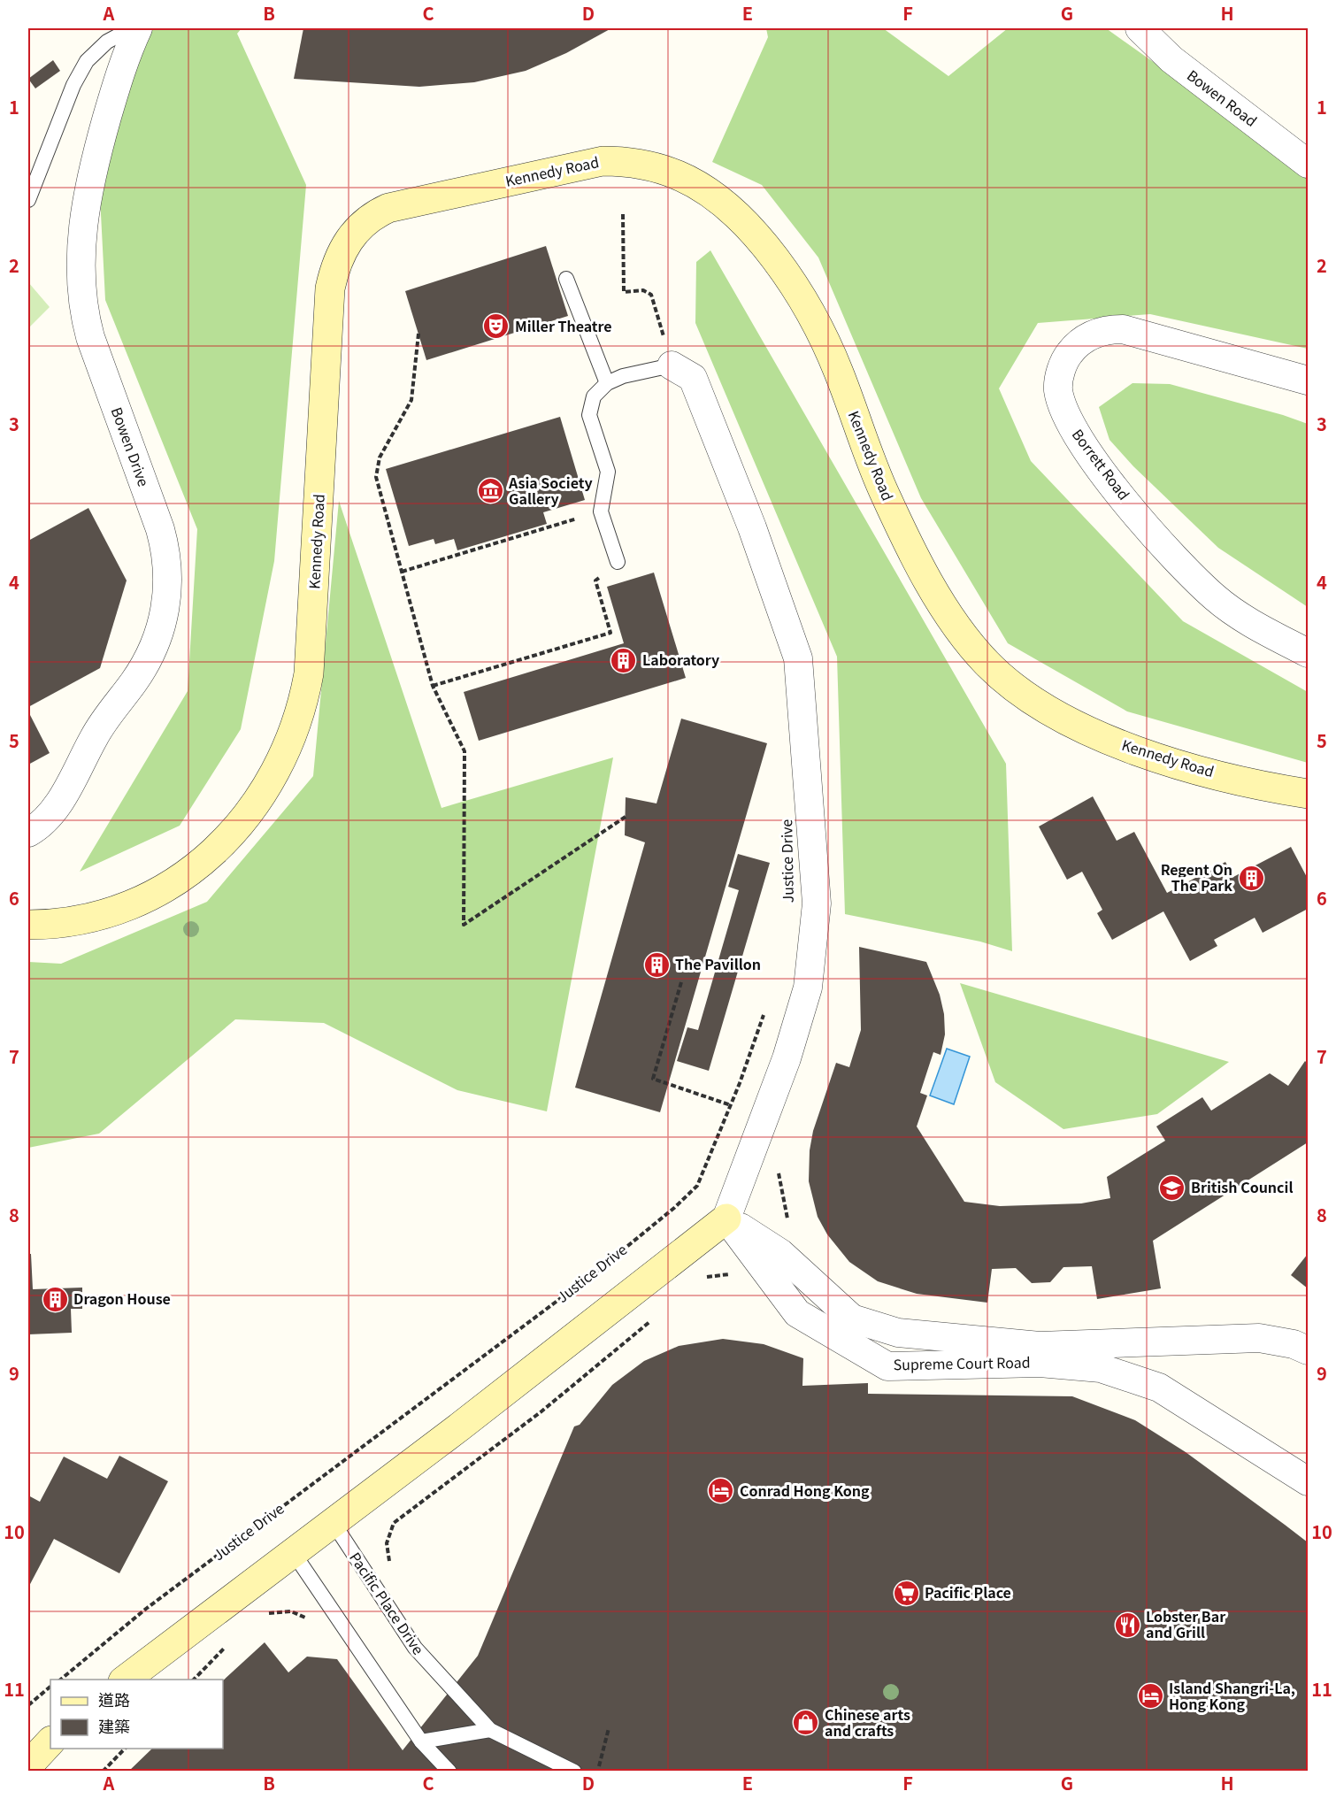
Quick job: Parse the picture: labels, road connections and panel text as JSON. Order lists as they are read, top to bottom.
{
  "streets": {
    "street": [
      "Bowen Road",
      "Kennedy Road",
      "Bowen Drive",
      "Borrett Road",
      "Supreme Court Road"
    ],
    "lane": ["Pacific Place Drive"],
    "path": ["Justice Drive"]
  },
  "places": {
    "theatre": ["Miller Theatre"],
    "museum": ["Asia Society Gallery"],
    "building": [
      "Laboratory",
      "Regent On The Park",
      "The Pavillon",
      "Dragon House"
    ],
    "school or university": ["British Council"],
    "hotel": ["Conrad Hong Kong", "Island Shangri-La, Hong Kong"],
    "supermarket": ["Pacific Place"],
    "restaurant": ["Lobster Bar and Grill"],
    "shop": ["Chinese arts and crafts"]
  },
  "legend": ["道路", "建築"],
  "grid": {
    "columns": [
      "A",
      "B",
      "C",
      "D",
      "E",
      "F",
      "G",
      "H"
    ],
    "rows": [
      "1",
      "2",
      "3",
      "4",
      "5",
      "6",
      "7",
      "8",
      "9",
      "10",
      "11"
    ]
  }
}
